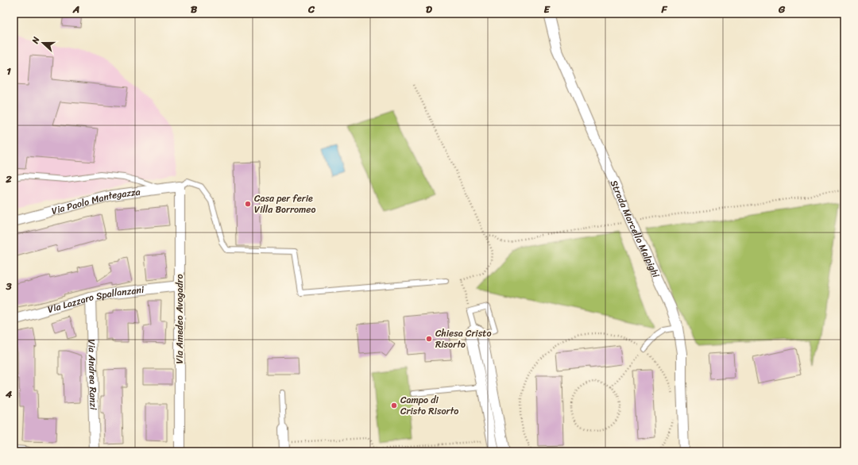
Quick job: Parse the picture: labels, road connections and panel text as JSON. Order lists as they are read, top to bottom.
{
  "streets": {
    "street": [
      "Via Paolo Mantegazza",
      "Strada Marcello Malpighi",
      "Via Lazzaro Spallanzani",
      "Via Amedeo Avogadro",
      "Via Andrea Ranzi"
    ]
  },
  "crossings": [
    ["Via Paolo Mantegazza", "Via Amedeo Avogadro"],
    ["Via Lazzaro Spallanzani", "Via Amedeo Avogadro"],
    ["Via Lazzaro Spallanzani", "Via Andrea Ranzi"]
  ],
  "places": ["Casa per ferie Villa Borromeo", "Chiesa Cristo Risorto", "Campo di Cristo Risorto"],
  "north": "left",
  "grid": {
    "columns": [
      "A",
      "B",
      "C",
      "D",
      "E",
      "F",
      "G"
    ],
    "rows": [
      "1",
      "2",
      "3",
      "4"
    ]
  }
}
